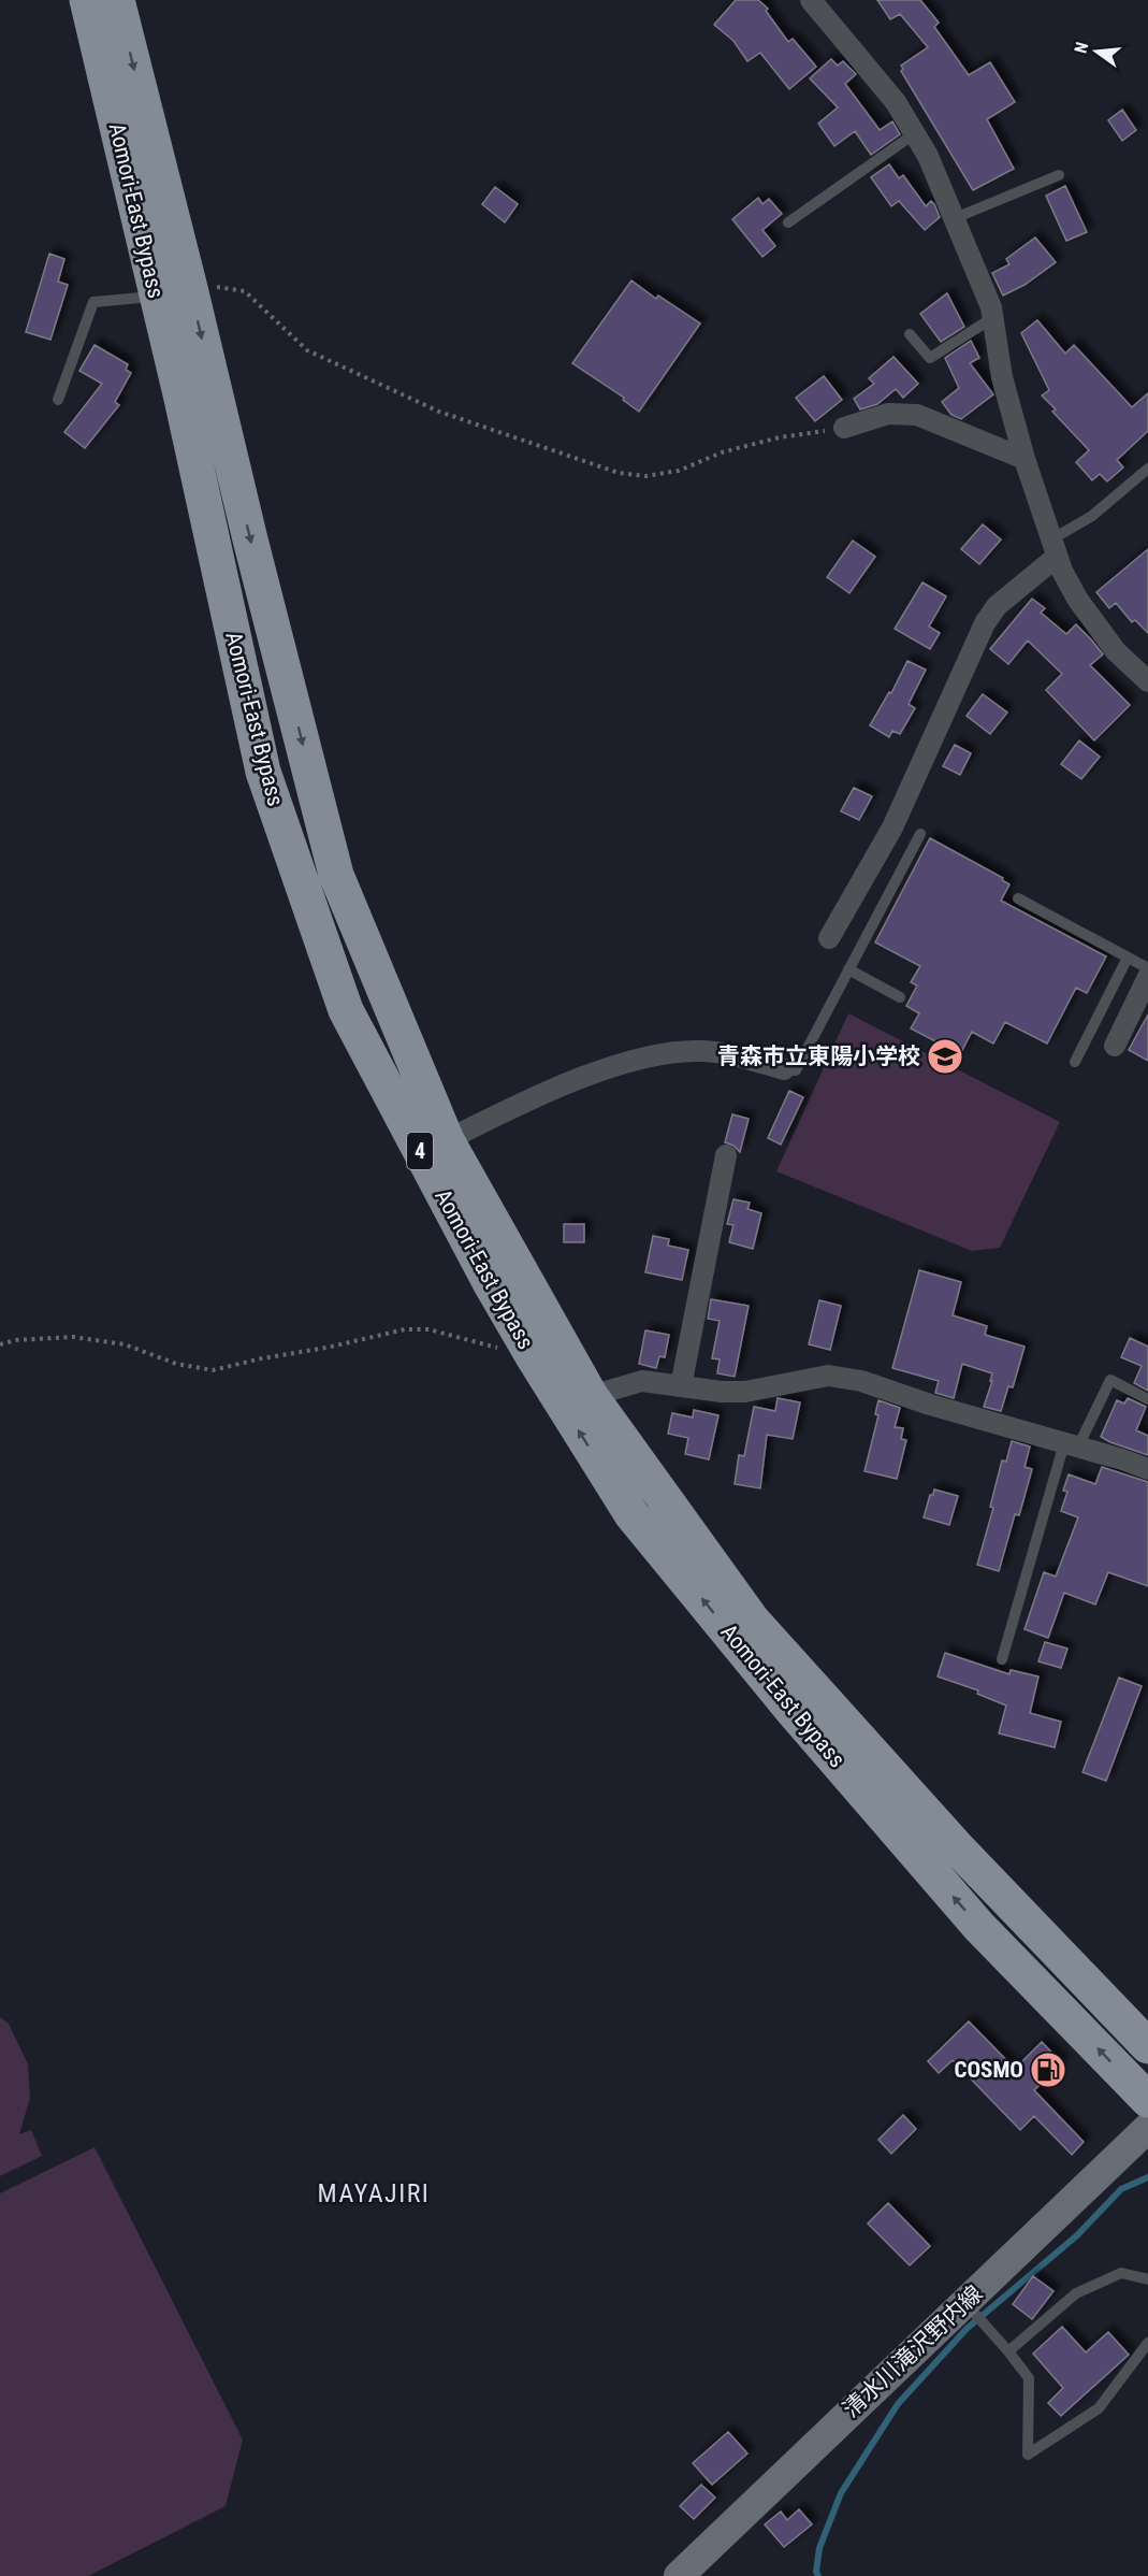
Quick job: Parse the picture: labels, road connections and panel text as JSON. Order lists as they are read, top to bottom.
{
  "streets": {
    "highway": ["Aomori-East Bypass", "4"],
    "main road": ["清水川滝沢野内線"]
  },
  "districts": ["MAYAJIRI"],
  "places": {
    "school or university": ["青森市立東陽小学校"],
    "fuel station": ["COSMO"]
  },
  "north": "left"
}
